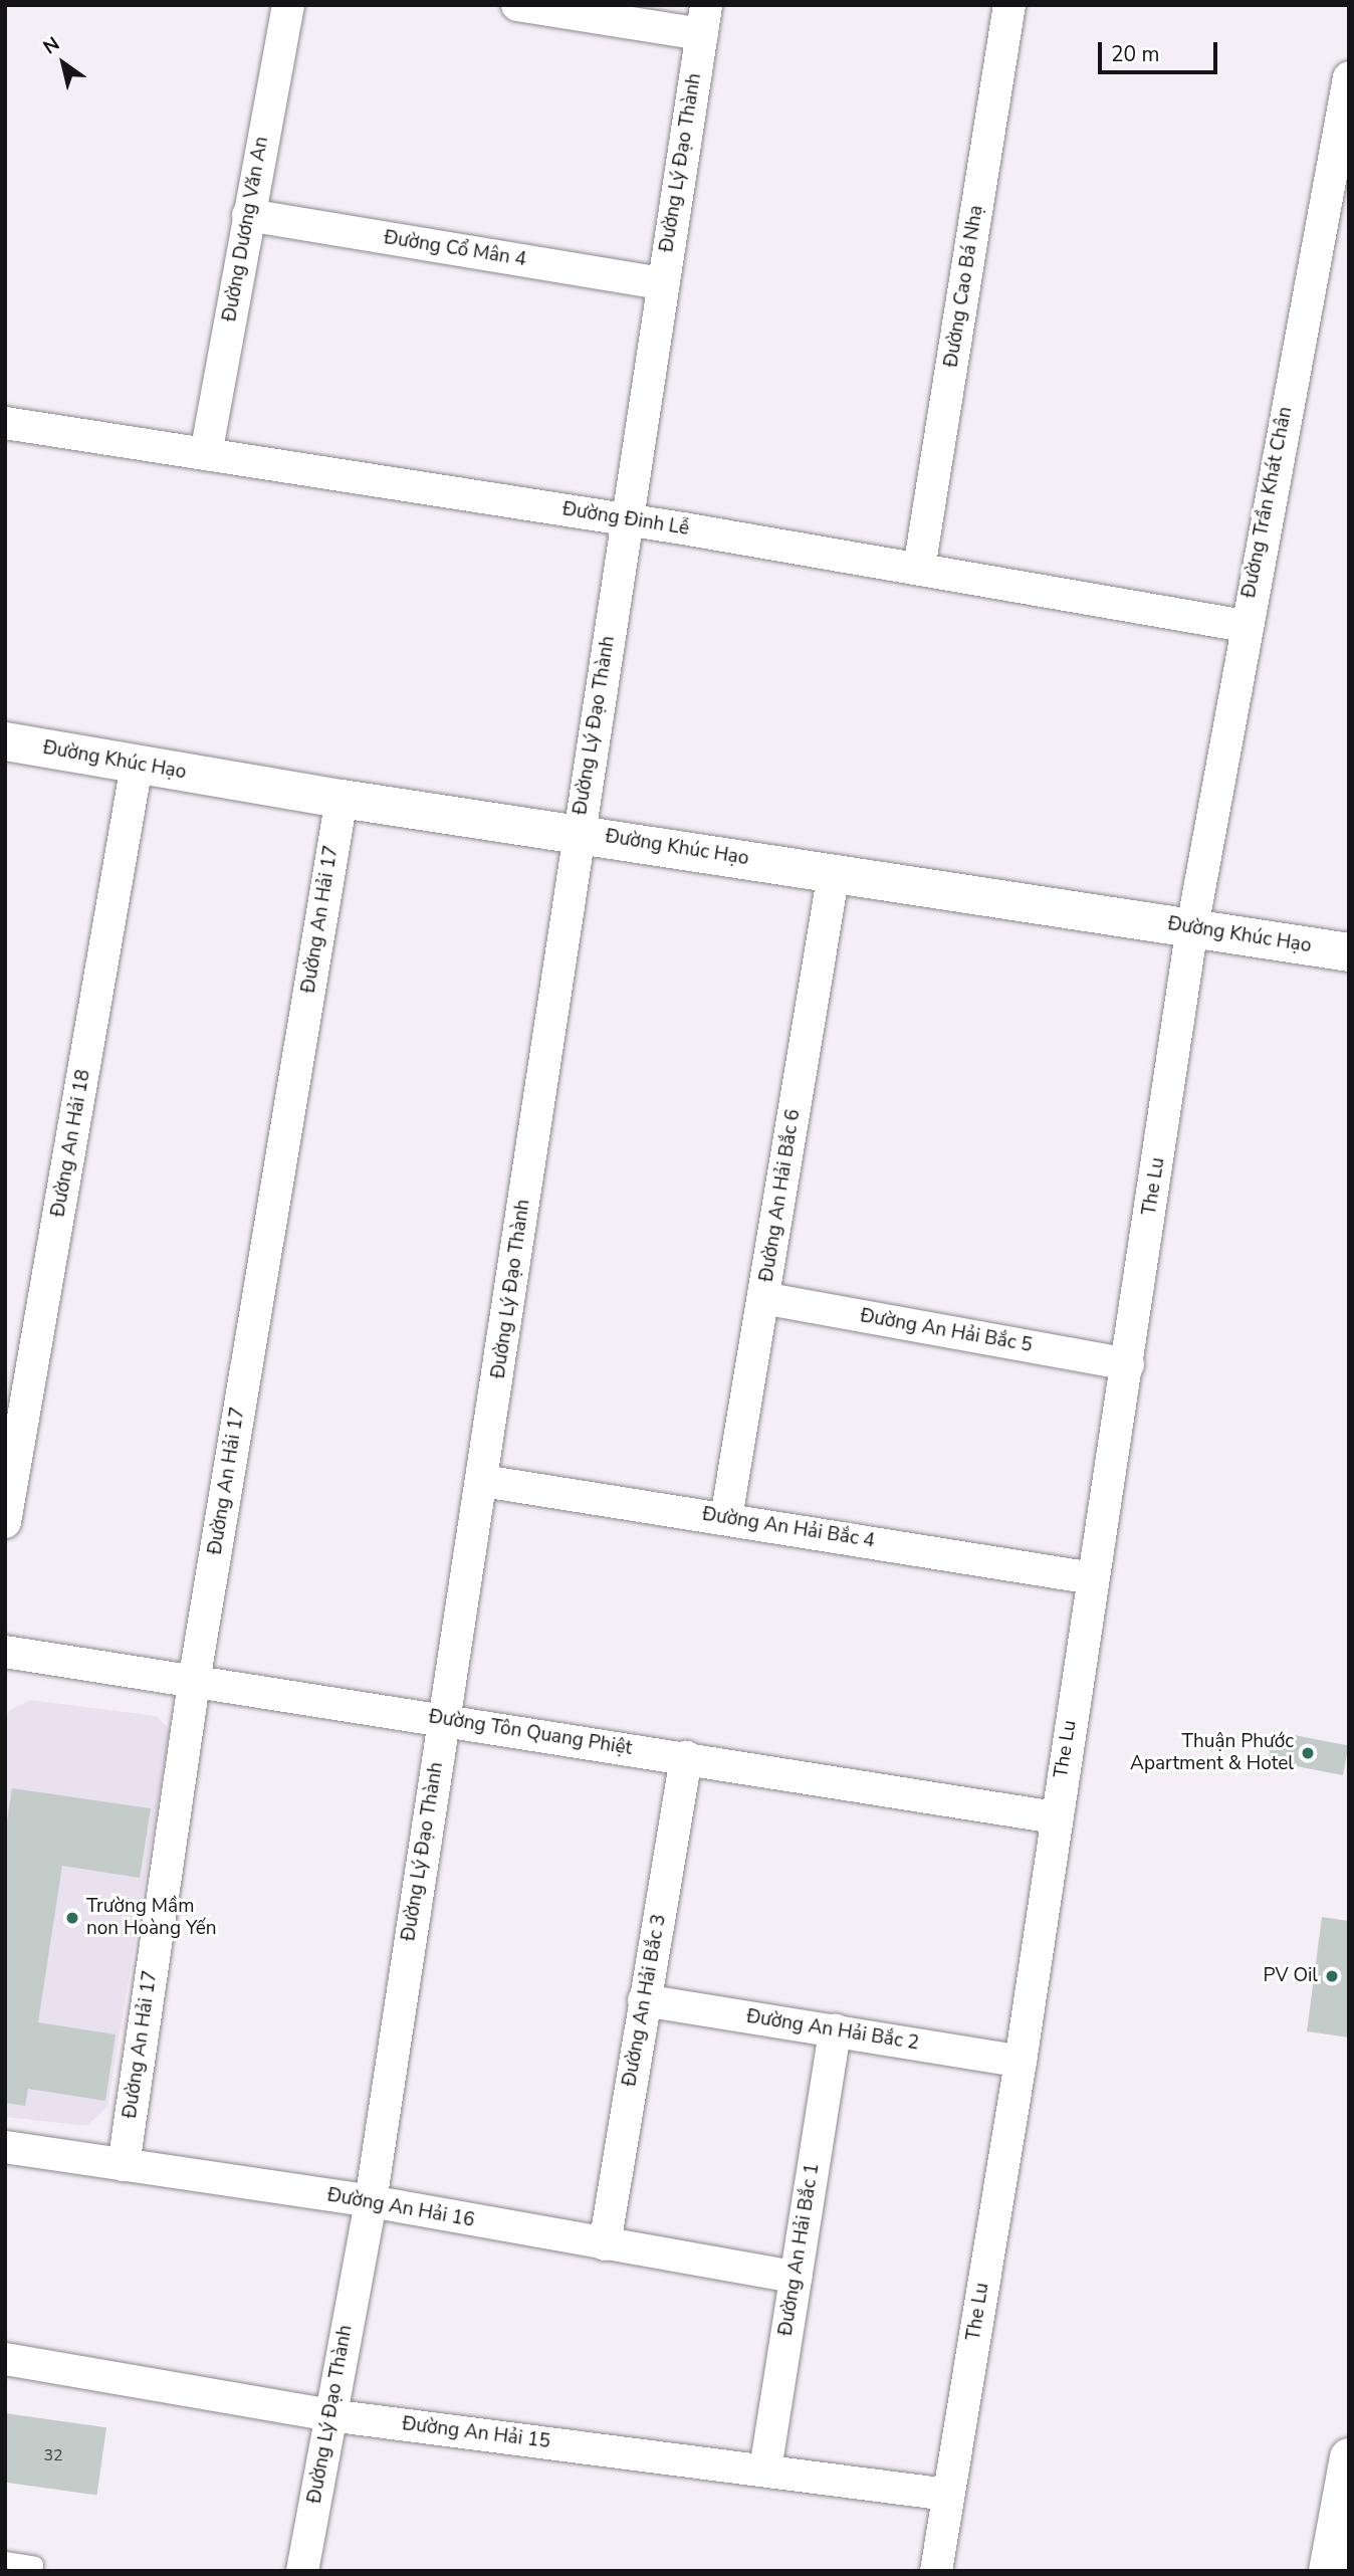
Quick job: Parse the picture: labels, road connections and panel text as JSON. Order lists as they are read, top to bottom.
{
  "streets": {
    "street": [
      "Đường Lý Đạo Thành",
      "Đường Dương Văn An",
      "Đường Cổ Mân 4",
      "Đường Cao Bá Nhạ",
      "Đường Trần Khát Chân",
      "Đường Đinh Lễ",
      "Đường Khúc Hạo",
      "Đường An Hải 17",
      "Đường An Hải 18",
      "The Lu",
      "Đường An Hải Bắc 6",
      "Đường An Hải Bắc 5",
      "Đường An Hải Bắc 4",
      "Đường Tôn Quang Phiệt",
      "Đường An Hải Bắc 3",
      "Đường An Hải Bắc 2",
      "Đường An Hải 16",
      "Đường An Hải Bắc 1",
      "Đường An Hải 15"
    ]
  },
  "crossings": [
    ["Đường Lý Đạo Thành", "Đường Cổ Mân 4"],
    ["Đường Lý Đạo Thành", "Đường Đinh Lễ"],
    ["Đường Lý Đạo Thành", "Đường Khúc Hạo"],
    ["Đường Lý Đạo Thành", "Đường An Hải Bắc 4"],
    ["Đường Lý Đạo Thành", "Đường Tôn Quang Phiệt"],
    ["Đường Lý Đạo Thành", "Đường An Hải 16"],
    ["Đường Lý Đạo Thành", "Đường An Hải 15"],
    ["Đường Dương Văn An", "Đường Cổ Mân 4"],
    ["Đường Dương Văn An", "Đường Đinh Lễ"],
    ["Đường Cao Bá Nhạ", "Đường Đinh Lễ"],
    ["Đường Trần Khát Chân", "Đường Đinh Lễ"],
    ["Đường Trần Khát Chân", "Đường Khúc Hạo"],
    ["Đường Trần Khát Chân", "The Lu"],
    ["Đường Khúc Hạo", "Đường An Hải 17"],
    ["Đường Khúc Hạo", "Đường An Hải 18"],
    ["Đường Khúc Hạo", "The Lu"],
    ["Đường Khúc Hạo", "Đường An Hải Bắc 6"],
    ["Đường An Hải 17", "Đường Tôn Quang Phiệt"],
    ["Đường An Hải 17", "Đường An Hải 16"],
    ["The Lu", "Đường An Hải Bắc 5"],
    ["The Lu", "Đường An Hải Bắc 4"],
    ["The Lu", "Đường Tôn Quang Phiệt"],
    ["The Lu", "Đường An Hải Bắc 2"],
    ["The Lu", "Đường An Hải 15"],
    ["Đường An Hải Bắc 6", "Đường An Hải Bắc 5"],
    ["Đường An Hải Bắc 6", "Đường An Hải Bắc 4"],
    ["Đường Tôn Quang Phiệt", "Đường An Hải Bắc 3"],
    ["Đường An Hải Bắc 3", "Đường An Hải Bắc 2"],
    ["Đường An Hải Bắc 3", "Đường An Hải 16"],
    ["Đường An Hải Bắc 2", "Đường An Hải Bắc 1"],
    ["Đường An Hải 16", "Đường An Hải Bắc 1"],
    ["Đường An Hải Bắc 1", "Đường An Hải 15"]
  ],
  "places": ["Thuận Phước Apartment & Hotel", "Trường Mầm non Hoàng Yến", "PV Oil"],
  "house_numbers": ["32"],
  "scale_bar": "20 m",
  "north": "top left"
}
